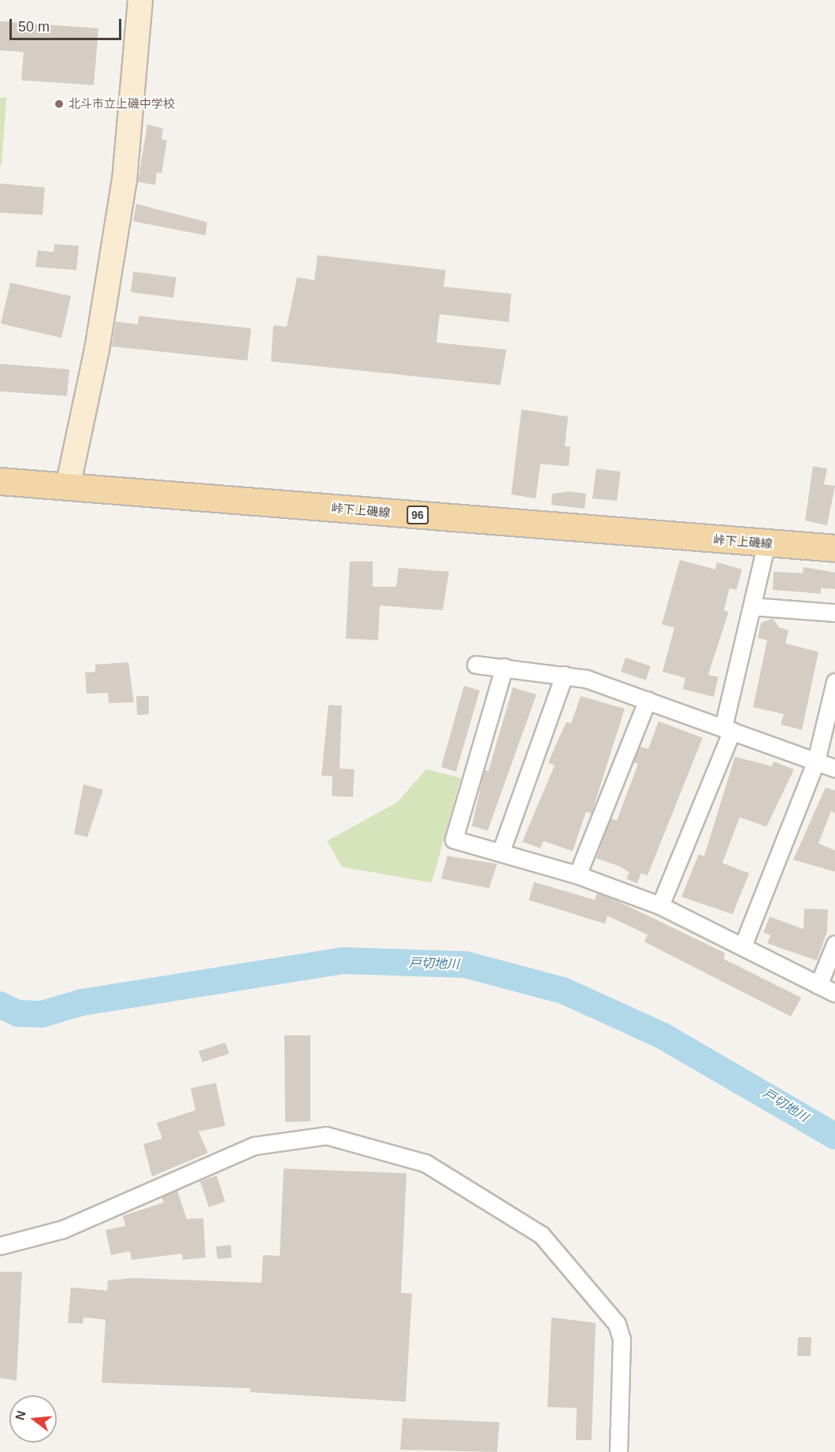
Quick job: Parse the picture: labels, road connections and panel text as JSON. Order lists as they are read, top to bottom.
{
  "streets": {
    "main road": ["峠下上磯線", "96"]
  },
  "water": ["戸切地川"],
  "places": ["北斗市立上磯中学校"],
  "scale_bar": "50 m",
  "north": "left"
}
